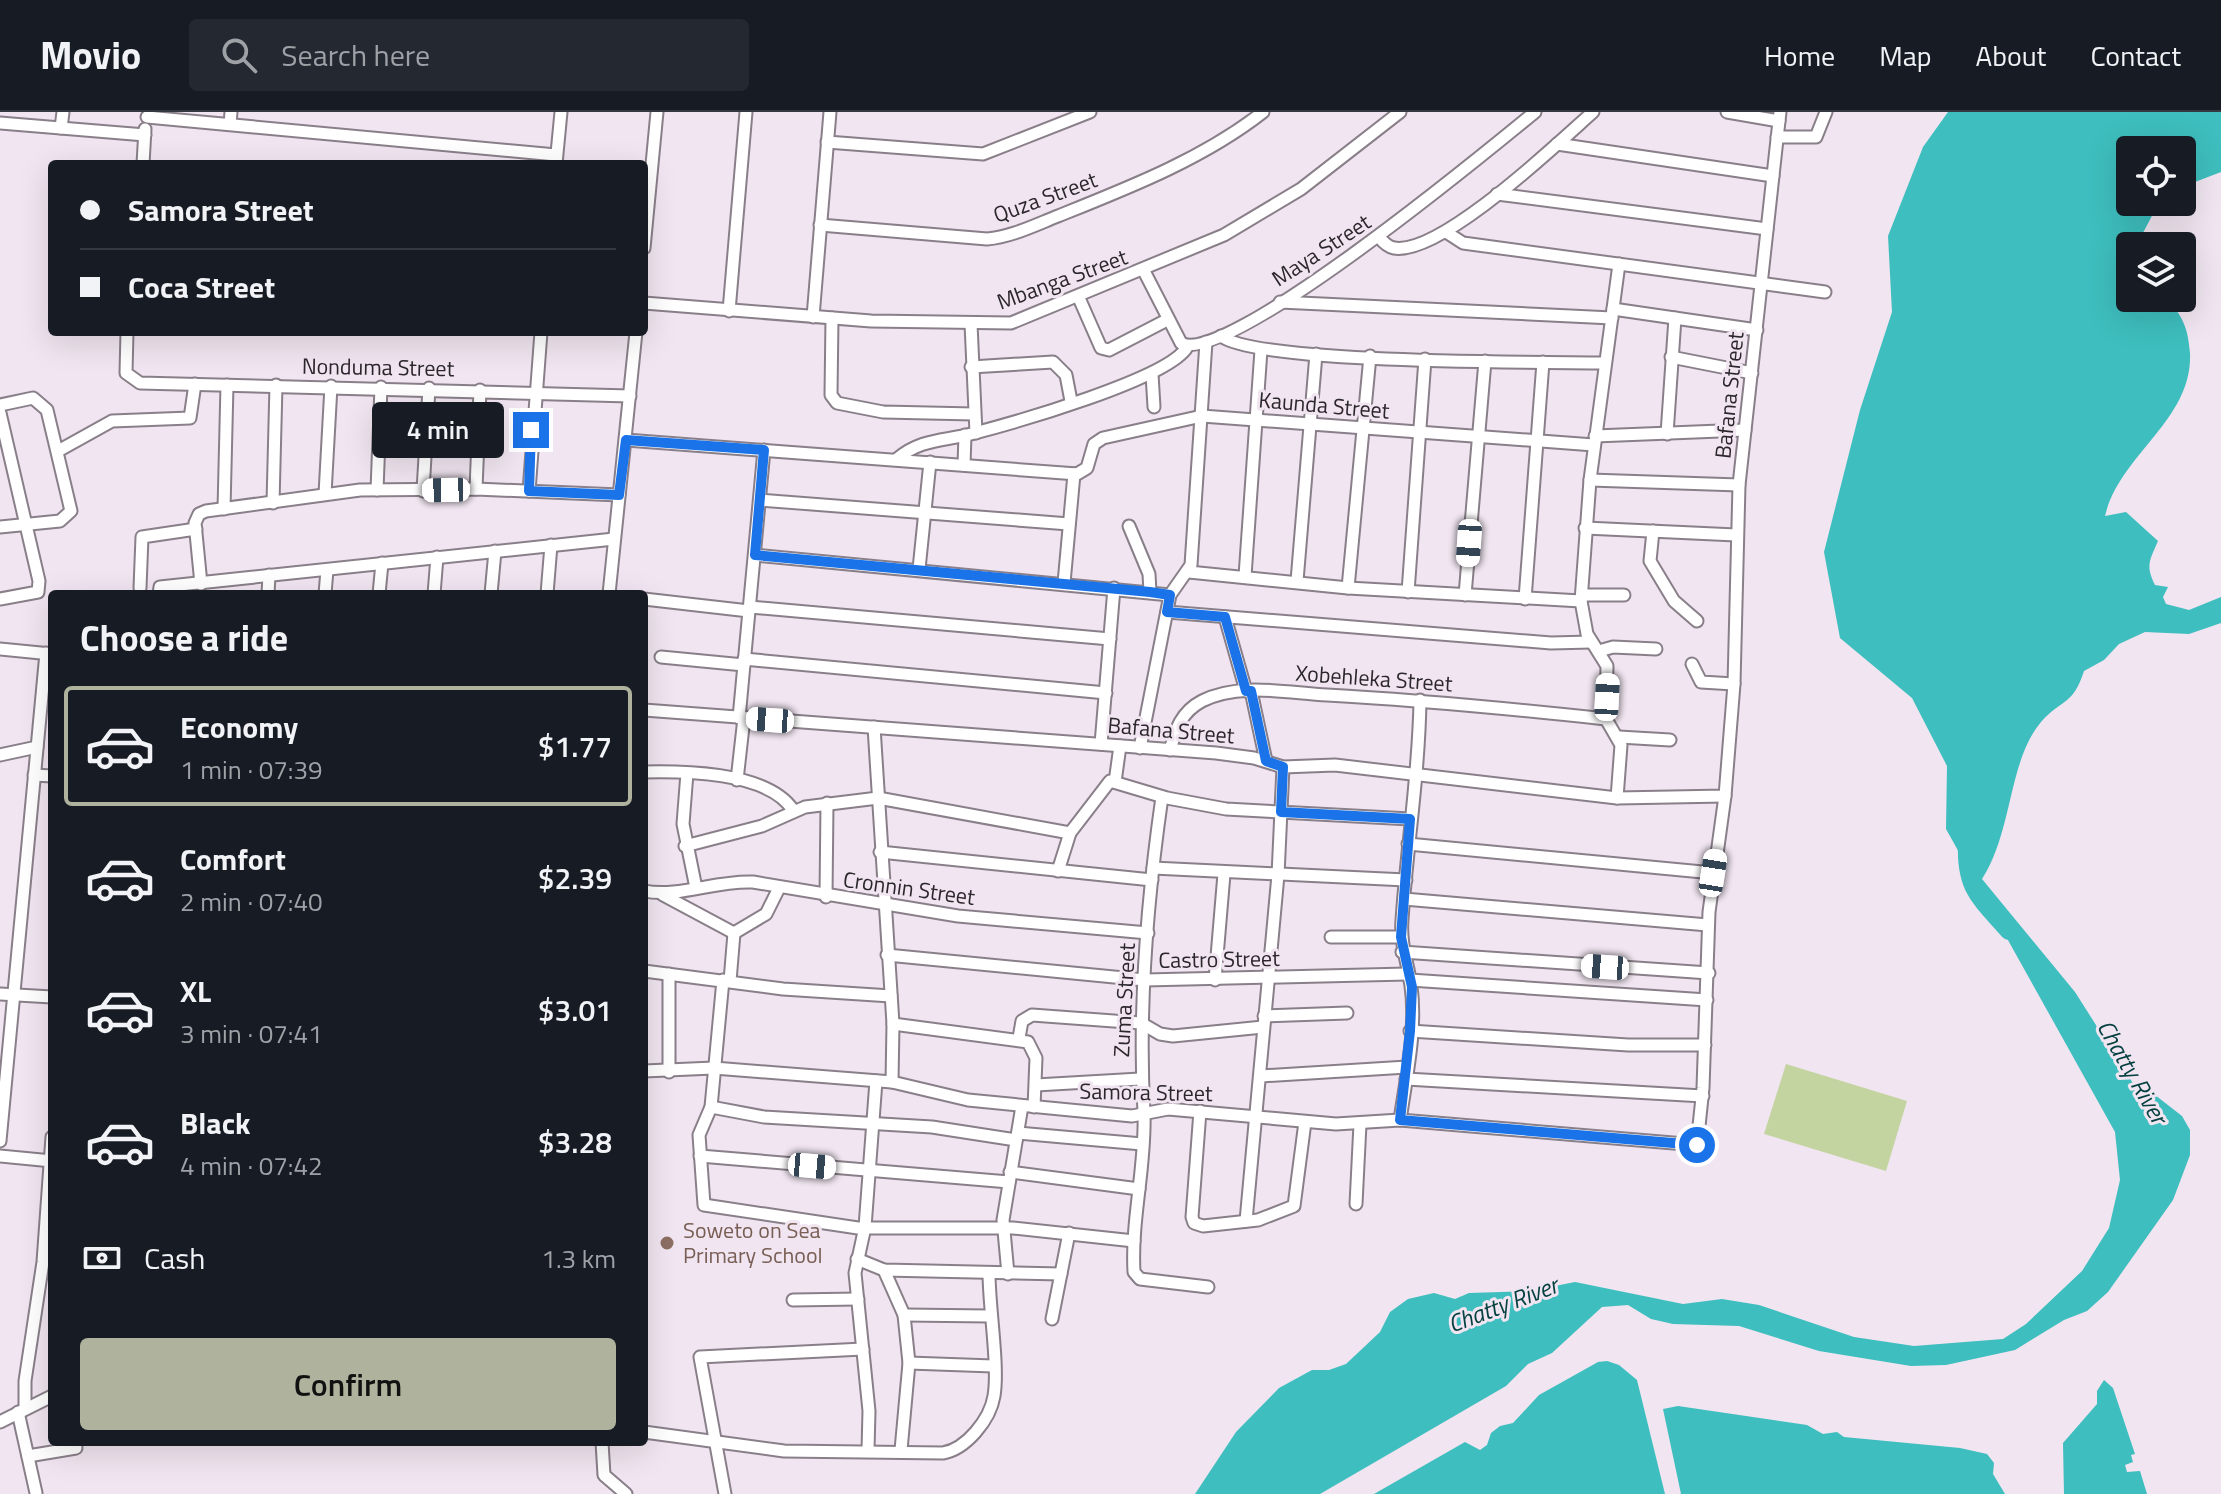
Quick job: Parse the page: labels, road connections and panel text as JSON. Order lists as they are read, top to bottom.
{
  "streets": {
    "street": [
      "Quza Street",
      "Maya Street",
      "Mbanga Street",
      "Nonduma Street",
      "Bafana Street",
      "Kaunda Street",
      "Xobehleka Street",
      "Cronnin Street",
      "Castro Street",
      "Zuma Street",
      "Samora Street"
    ]
  },
  "crossings": [
    ["Bafana Street", "Kaunda Street"],
    ["Bafana Street", "Xobehleka Street"],
    ["Cronnin Street", "Zuma Street"],
    ["Castro Street", "Zuma Street"],
    ["Zuma Street", "Samora Street"]
  ],
  "water": ["Chatty River"],
  "places": ["Soweto on Sea Primary School"],
  "page": {
    "header": "Movio",
    "search": "Search here",
    "nav": [
      "Home",
      "Map",
      "About",
      "Contact"
    ],
    "banner": ["Samora Street", "Coca Street"],
    "bubble": "4 min",
    "heading": "Choose a ride",
    "list": [
      {
        "name": "Economy",
        "note": "1 min · 07:39",
        "value": "$1.77"
      },
      {
        "name": "Comfort",
        "note": "2 min · 07:40",
        "value": "$2.39"
      },
      {
        "name": "XL",
        "note": "3 min · 07:41",
        "value": "$3.01"
      },
      {
        "name": "Black",
        "note": "4 min · 07:42",
        "value": "$3.28"
      }
    ],
    "pay": ["Cash", "1.3 km"],
    "buttons": "Confirm"
  }
}
